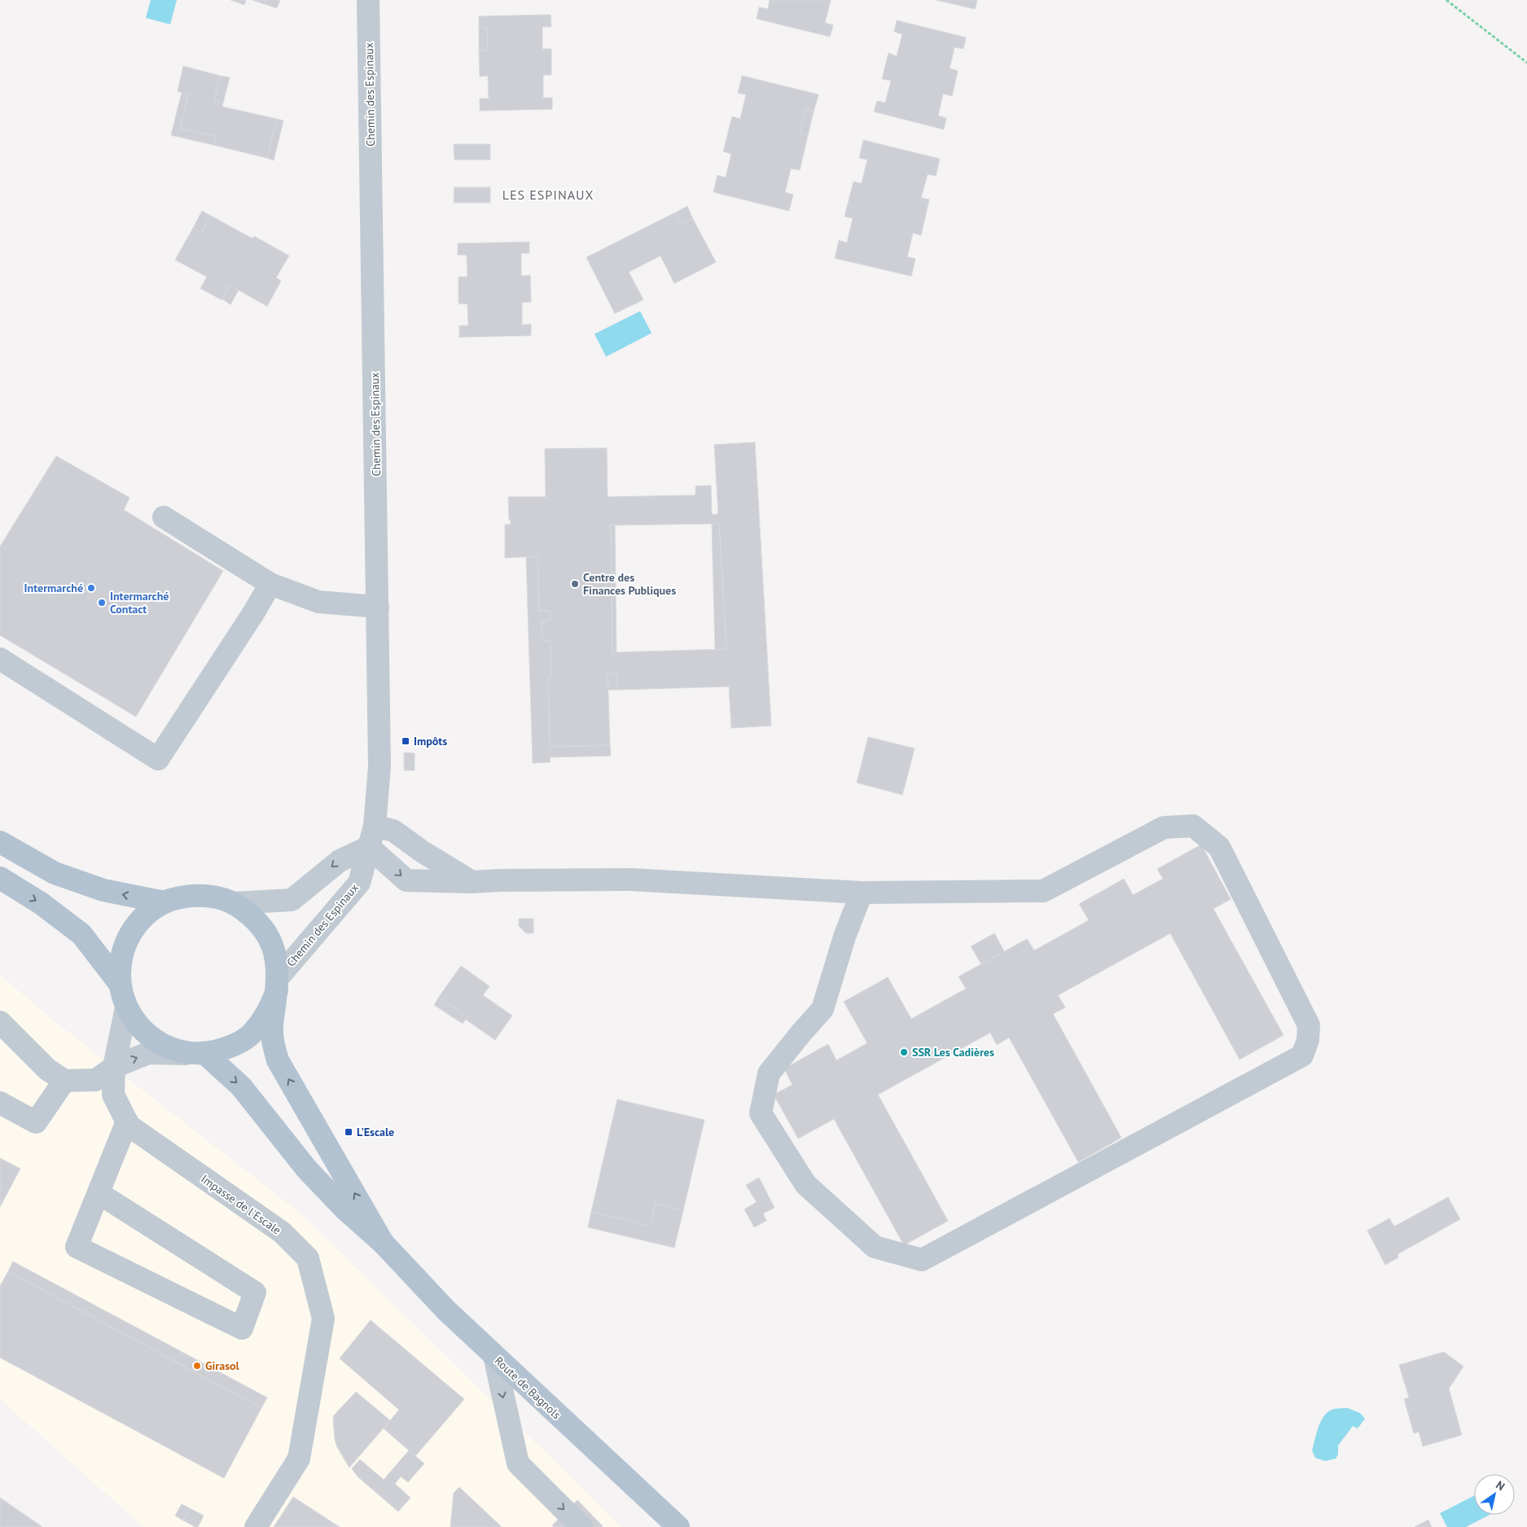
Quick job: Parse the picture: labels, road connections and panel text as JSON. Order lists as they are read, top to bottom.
{
  "streets": {
    "main road": ["Route de Bagnols"],
    "street": ["Chemin des Espinaux", "Impasse de l'Escale"]
  },
  "districts": ["LES ESPINAUX"],
  "places": {
    "other": [
      "Centre des Finances Publiques",
      "Intermarché",
      "Intermarché Contact",
      "SSR Les Cadières",
      "Girasol"
    ],
    "transit": ["Impôts", "L'Escale"]
  },
  "north": "top right"
}
